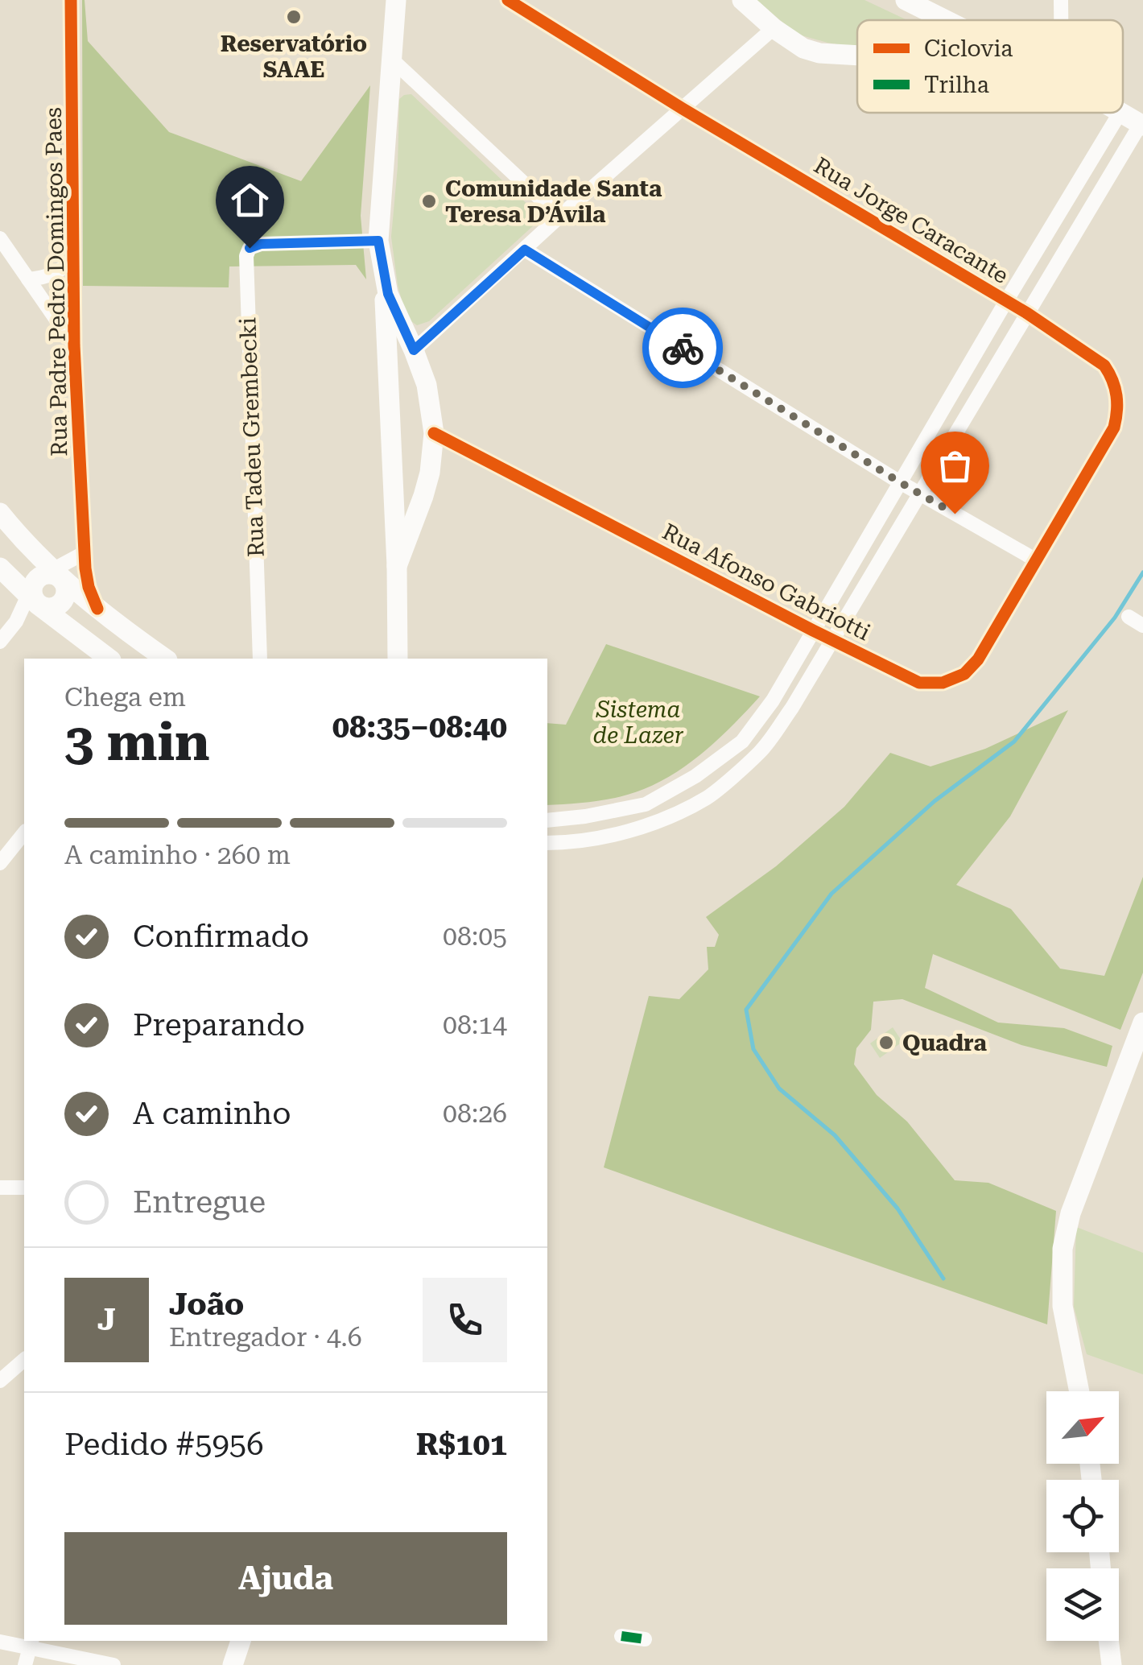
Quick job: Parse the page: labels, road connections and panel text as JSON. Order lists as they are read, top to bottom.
{
  "streets": {
    "street": [
      "Rua Jorge Caracante",
      "Rua Padre Pedro Domingos Paes",
      "Rua Tadeu Grembecki",
      "Rua Afonso Gabriotti"
    ]
  },
  "crossings": [
    ["Rua Jorge Caracante", "Rua Afonso Gabriotti"]
  ],
  "parks": ["Sistema de Lazer"],
  "places": ["Reservatório SAAE", "Comunidade Santa Teresa D’Ávila", "Quadra"],
  "legend": ["Ciclovia", "Trilha"],
  "north": "top right",
  "page": {
    "heading": ["3 min", "Chega em", "08:35–08:40"],
    "panel": [
      "João",
      "Entregador · 4.6",
      "Pedido #5956",
      "R$101"
    ],
    "bar": "A caminho · 260 m",
    "list": [
      ["Confirmado", "08:05"],
      ["Preparando", "08:14"],
      ["A caminho", "08:26"],
      "Entregue"
    ],
    "round": "J",
    "buttons": "Ajuda"
  }
}
